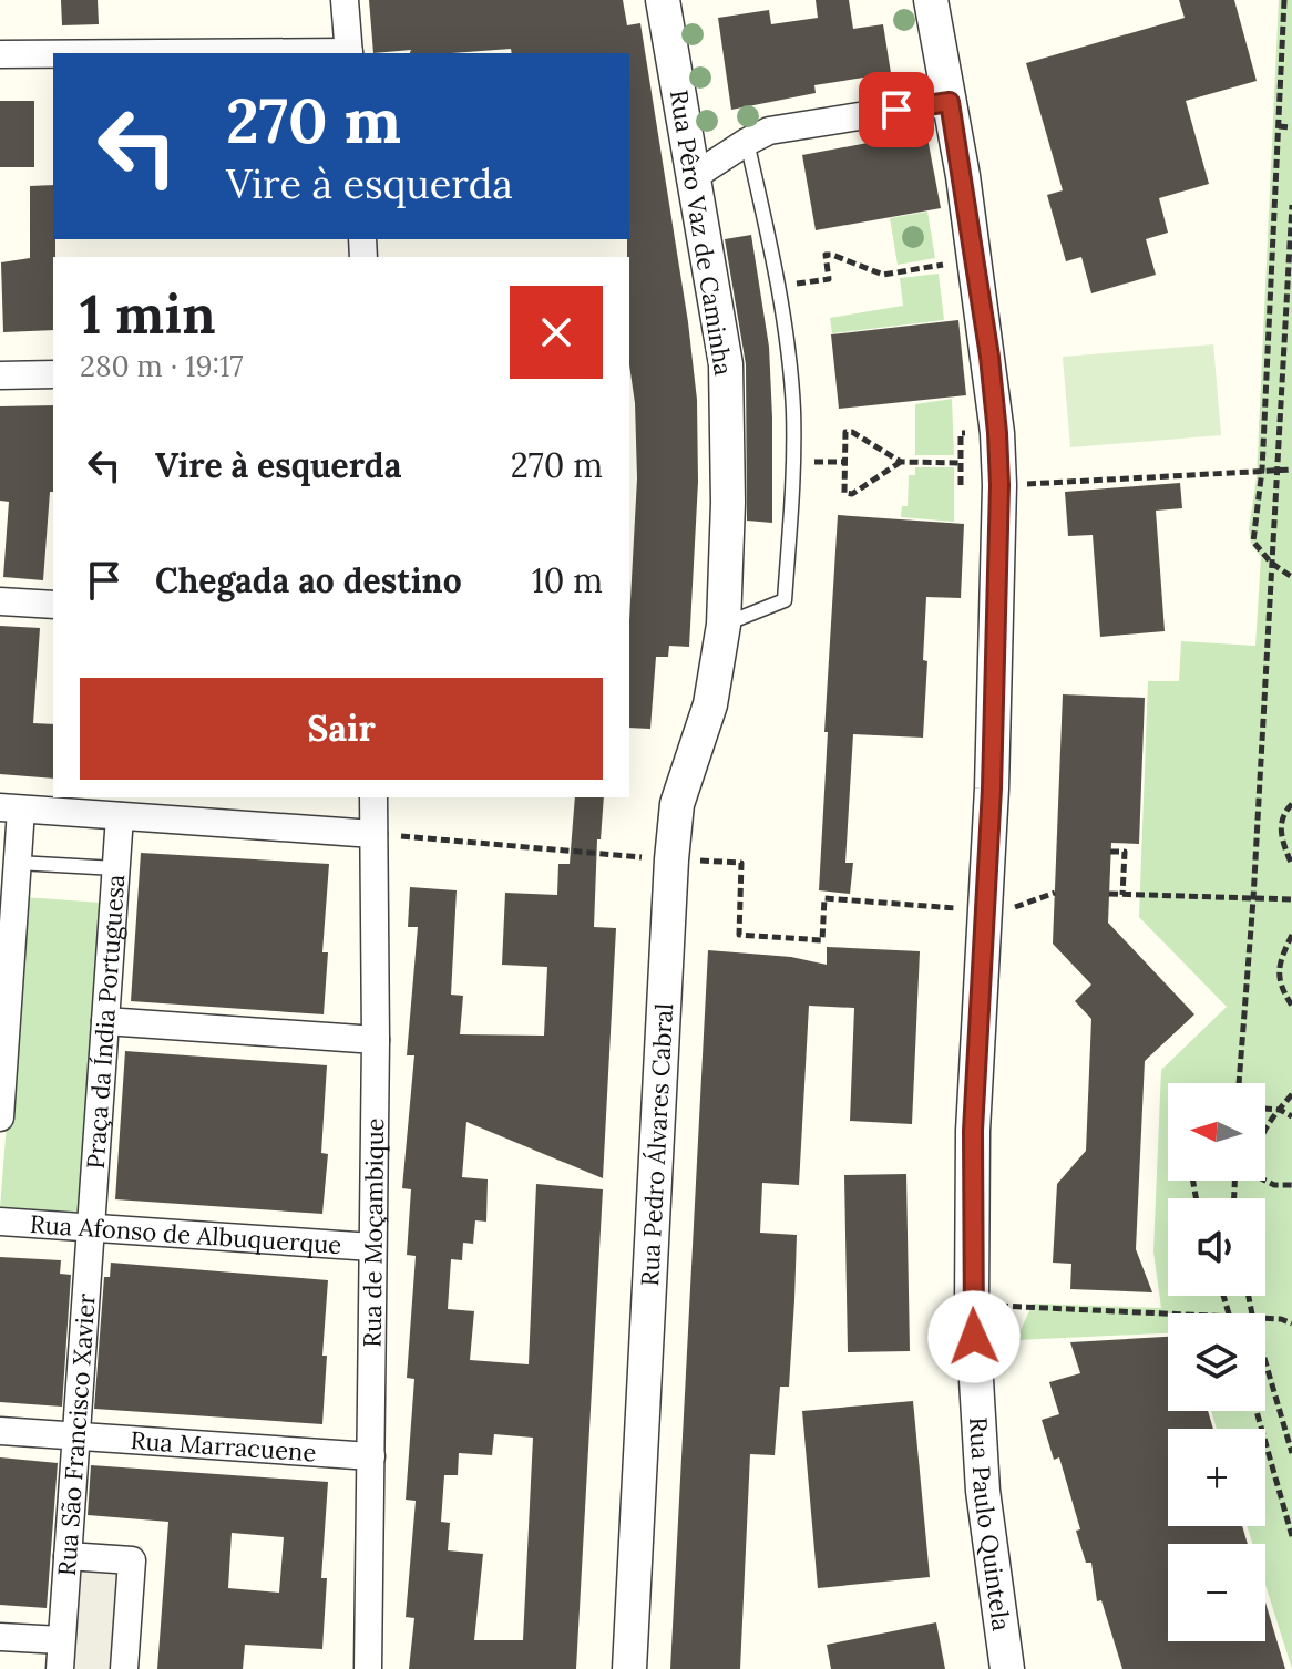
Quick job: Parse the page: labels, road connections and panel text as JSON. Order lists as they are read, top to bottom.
{
  "streets": {
    "street": [
      "Rua Pêro Vaz de Caminha",
      "Praça da Índia Portuguesa",
      "Rua Pedro Álvares Cabral",
      "Rua de Moçambique",
      "Rua Afonso de Albuquerque",
      "Rua São Francisco Xavier",
      "Rua Marracuene",
      "Rua Paulo Quintela"
    ]
  },
  "crossings": [
    ["Rua Pêro Vaz de Caminha", "Rua Pedro Álvares Cabral"],
    ["Praça da Índia Portuguesa", "Rua Afonso de Albuquerque"],
    ["Praça da Índia Portuguesa", "Rua São Francisco Xavier"],
    ["Rua de Moçambique", "Rua Afonso de Albuquerque"],
    ["Rua de Moçambique", "Rua Marracuene"],
    ["Rua Afonso de Albuquerque", "Rua São Francisco Xavier"],
    ["Rua São Francisco Xavier", "Rua Marracuene"]
  ],
  "north": "left",
  "page": {
    "turn": ["270 m", "Vire à esquerda"],
    "heading": ["1 min", "280 m · 19:17"],
    "list": [
      {
        "name": "Vire à esquerda",
        "value": "270 m"
      },
      {
        "name": "Chegada ao destino",
        "value": "10 m"
      }
    ],
    "buttons": "Sair",
    "map_buttons": ["+", "−"]
  }
}
